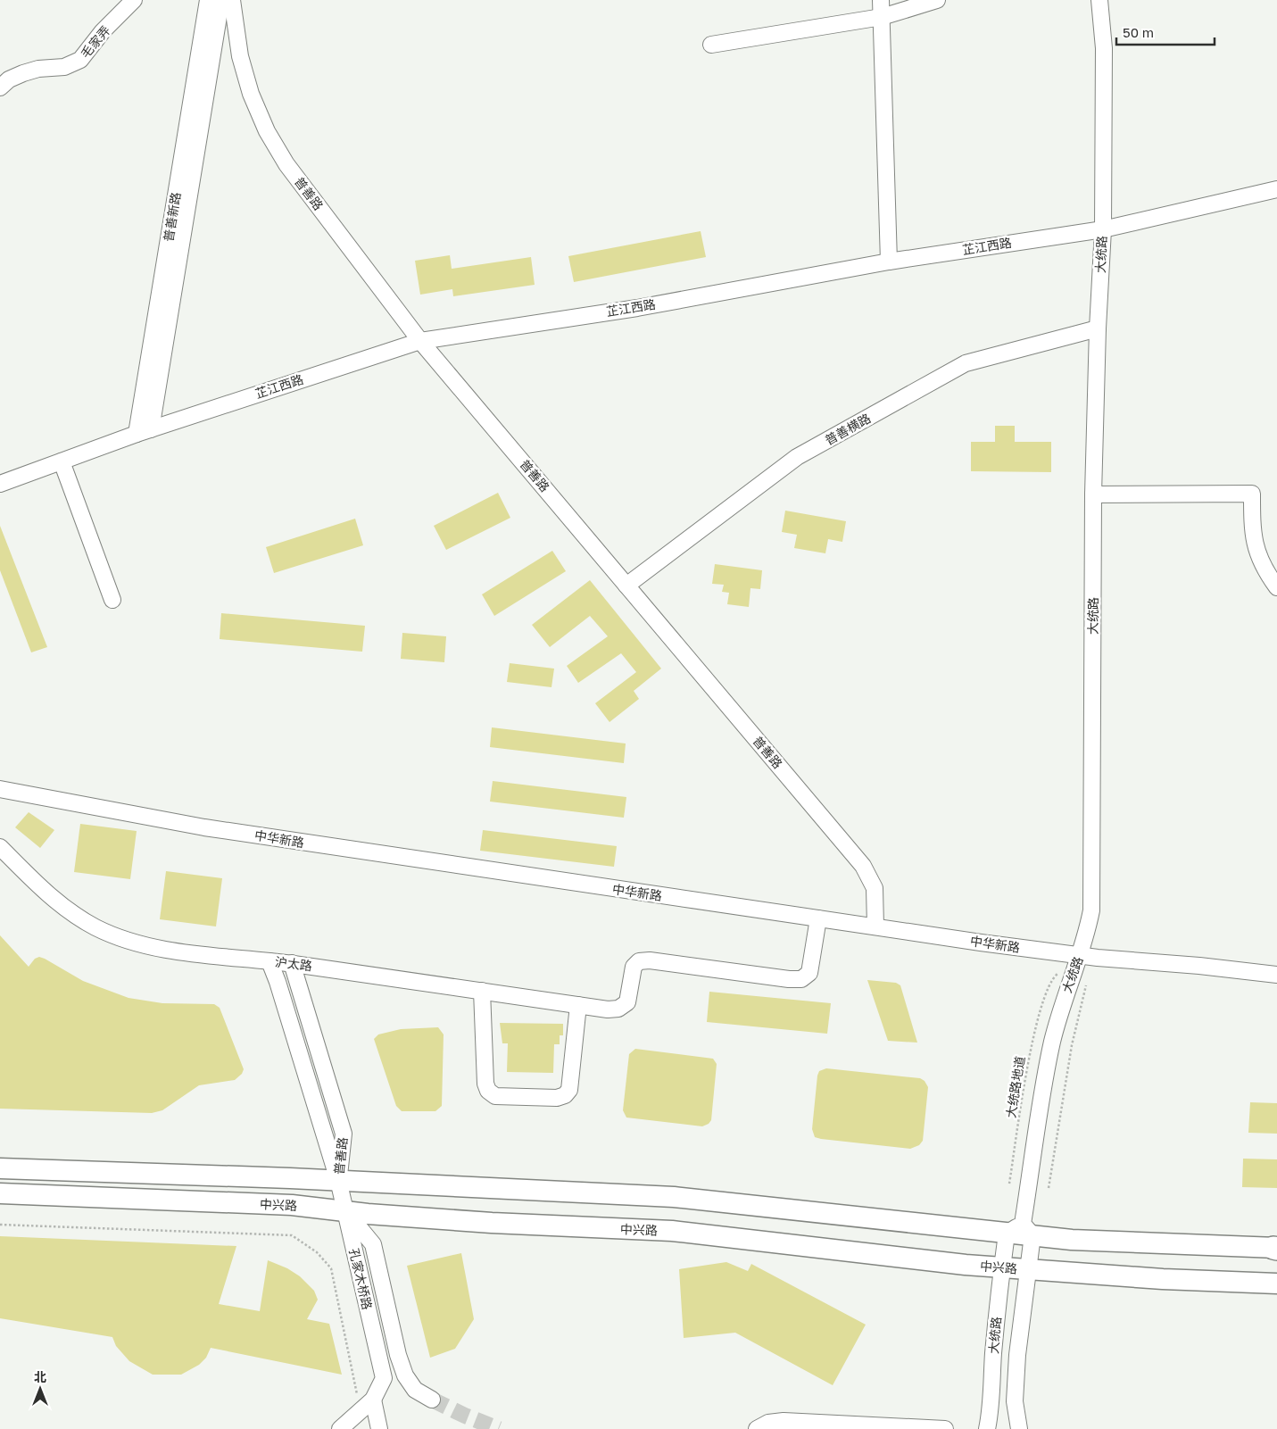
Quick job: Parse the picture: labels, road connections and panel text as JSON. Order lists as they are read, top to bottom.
{
  "streets": {
    "main road": ["中兴路"],
    "street": [
      "毛家弄",
      "普善路",
      "普善新路",
      "芷江西路",
      "大统路",
      "普善横路",
      "中华新路",
      "沪太路",
      "孔家木桥路"
    ],
    "path": ["大统路地道"]
  },
  "crossings": [
    ["普善路", "芷江西路"],
    ["普善路", "普善横路"],
    ["普善路", "中华新路"],
    ["普善路", "沪太路"],
    ["普善路", "孔家木桥路"],
    ["普善新路", "芷江西路"],
    ["芷江西路", "大统路"],
    ["大统路", "普善横路"],
    ["大统路", "中华新路"],
    ["大统路", "中兴路"],
    ["中华新路", "沪太路"],
    ["中兴路", "孔家木桥路"]
  ],
  "scale_bar": "50 m",
  "north": "top"
}
